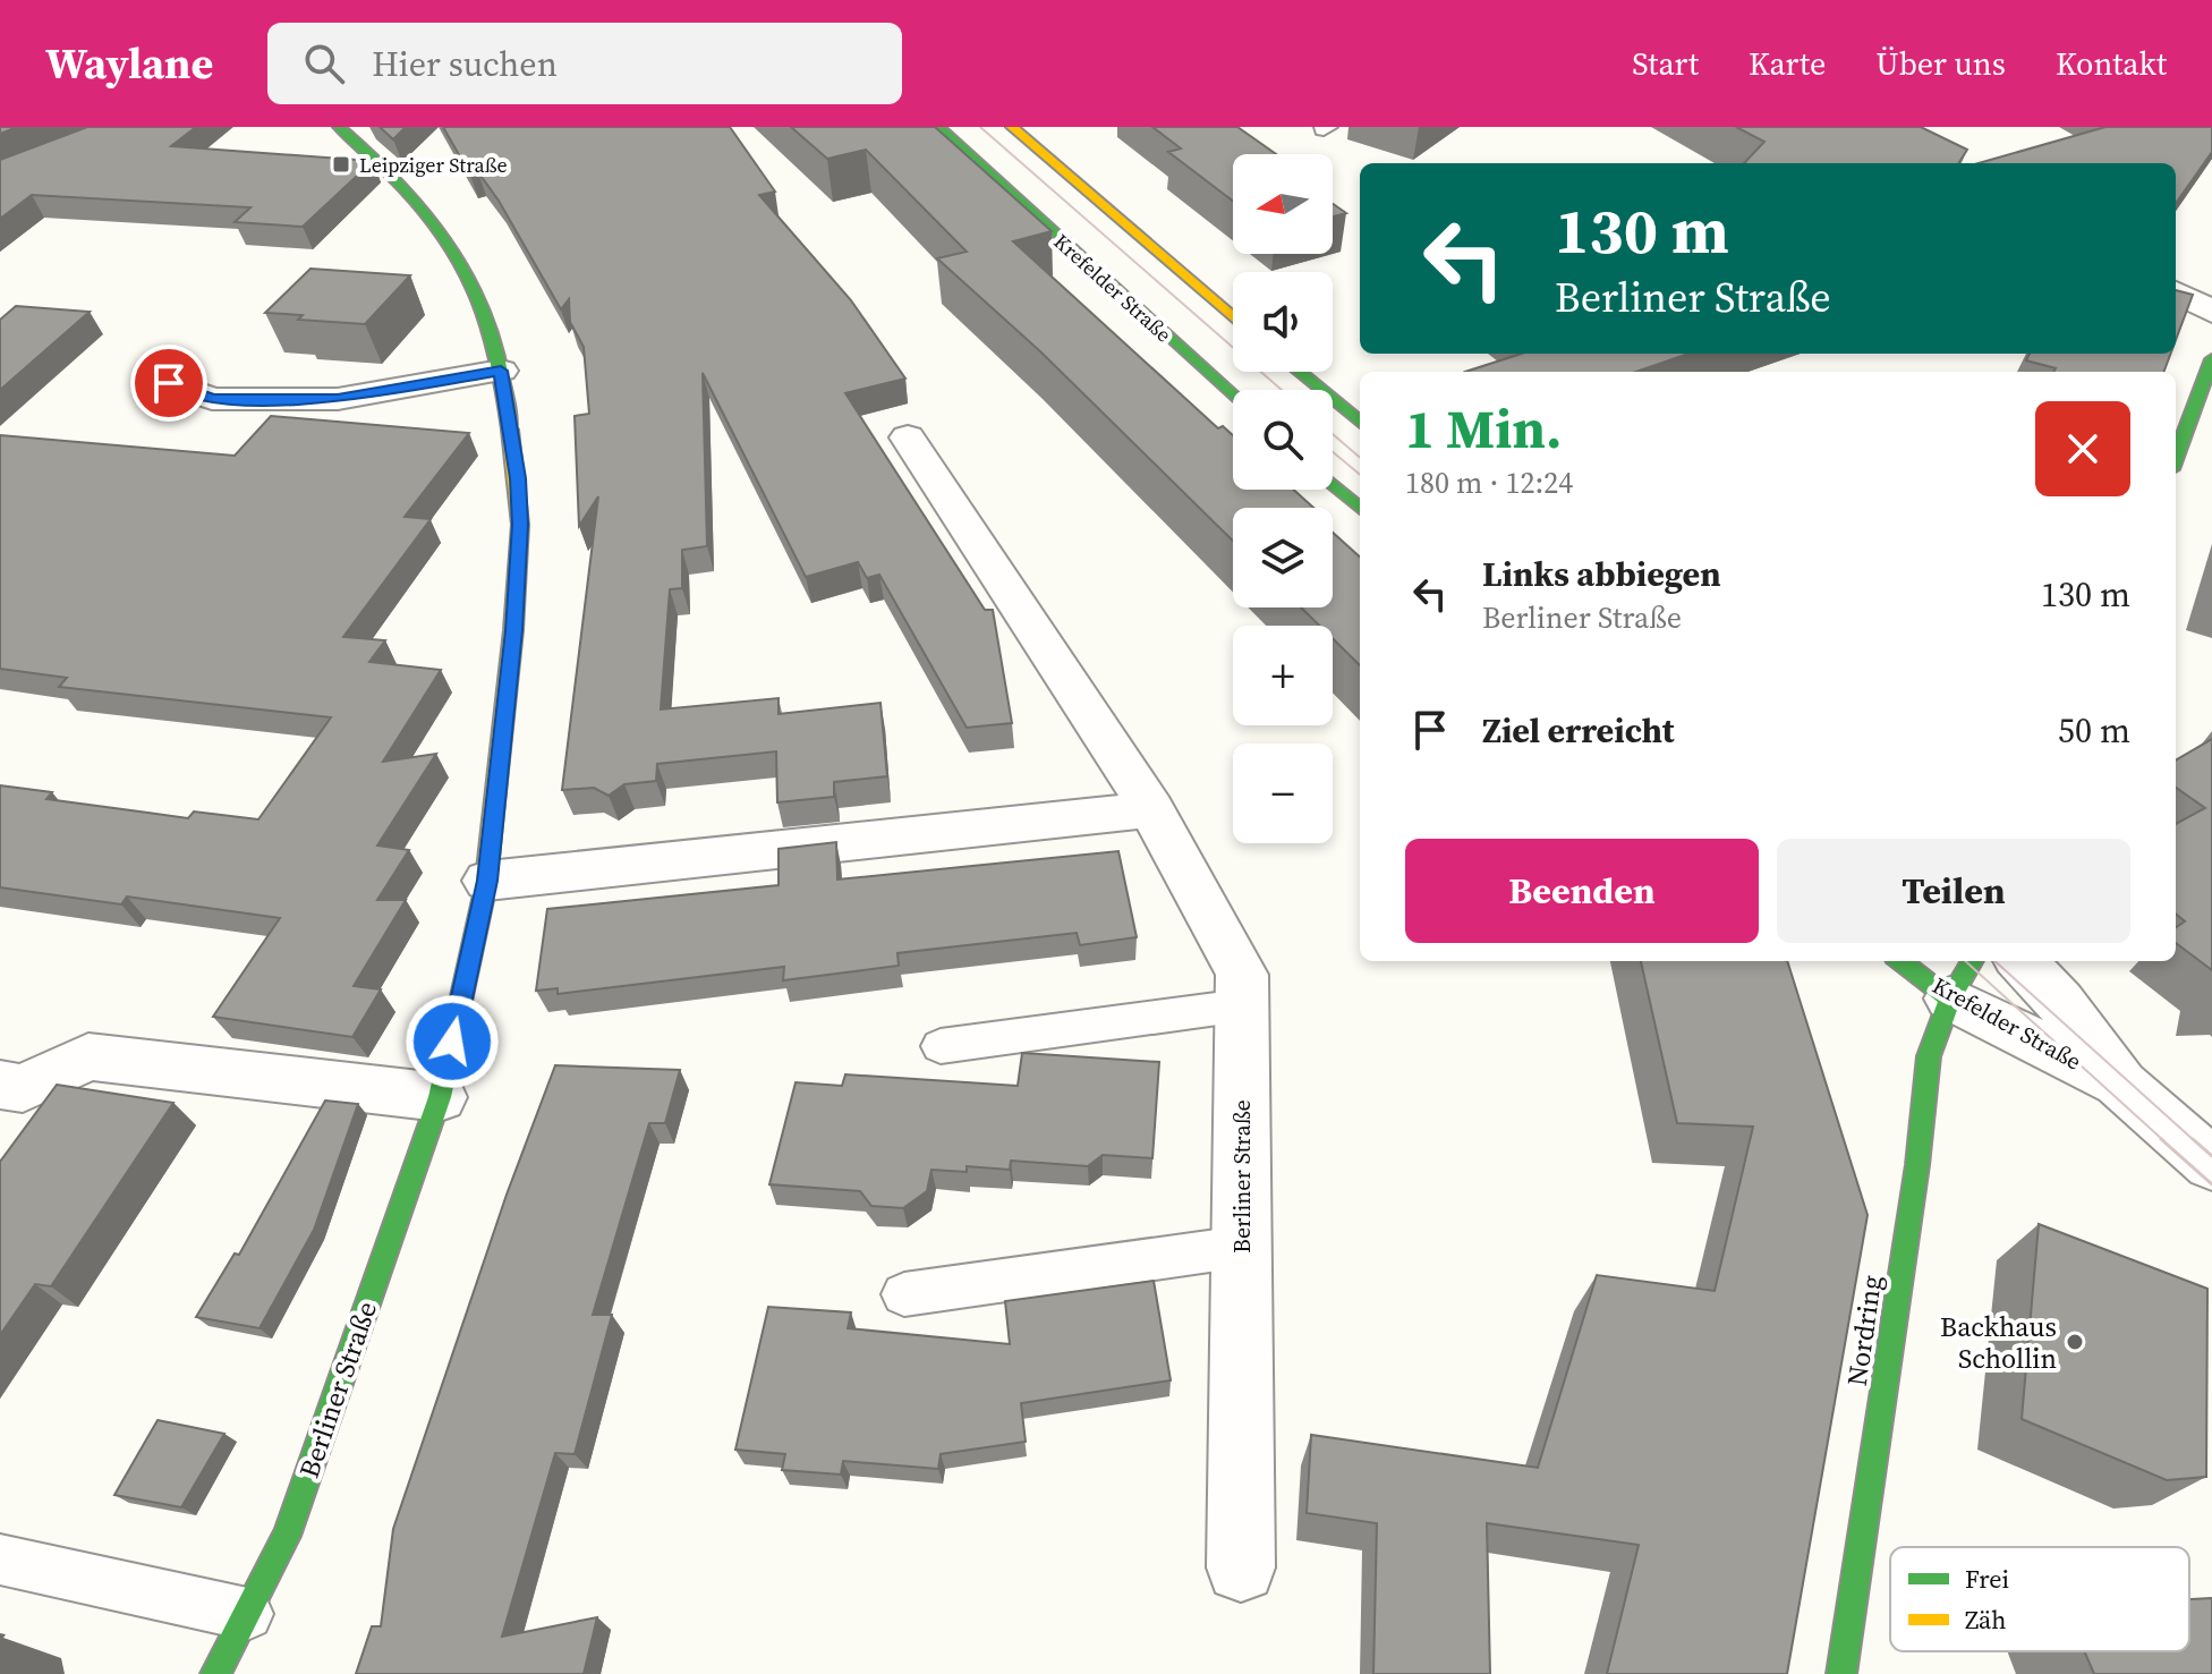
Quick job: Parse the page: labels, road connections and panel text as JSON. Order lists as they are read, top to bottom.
{
  "streets": {
    "main road": ["Krefelder Straße", "Berliner Straße", "Nordring"]
  },
  "crossings": [
    ["Krefelder Straße", "Nordring"]
  ],
  "places": {
    "transit": ["Leipziger Straße"],
    "other": ["Backhaus Schollin"]
  },
  "legend": ["Frei", "Zäh"],
  "north": "left",
  "page": {
    "header": "Waylane",
    "search": "Hier suchen",
    "nav": [
      "Start",
      "Karte",
      "Über uns",
      "Kontakt"
    ],
    "map_buttons": ["+", "−"],
    "turn": ["130 m", "Berliner Straße"],
    "heading": ["1 Min.", "180 m · 12:24"],
    "list": [
      {
        "name": "Links abbiegen",
        "note": "Berliner Straße",
        "value": "130 m"
      },
      {
        "name": "Ziel erreicht",
        "value": "50 m"
      }
    ],
    "buttons": ["Beenden", "Teilen"]
  }
}
